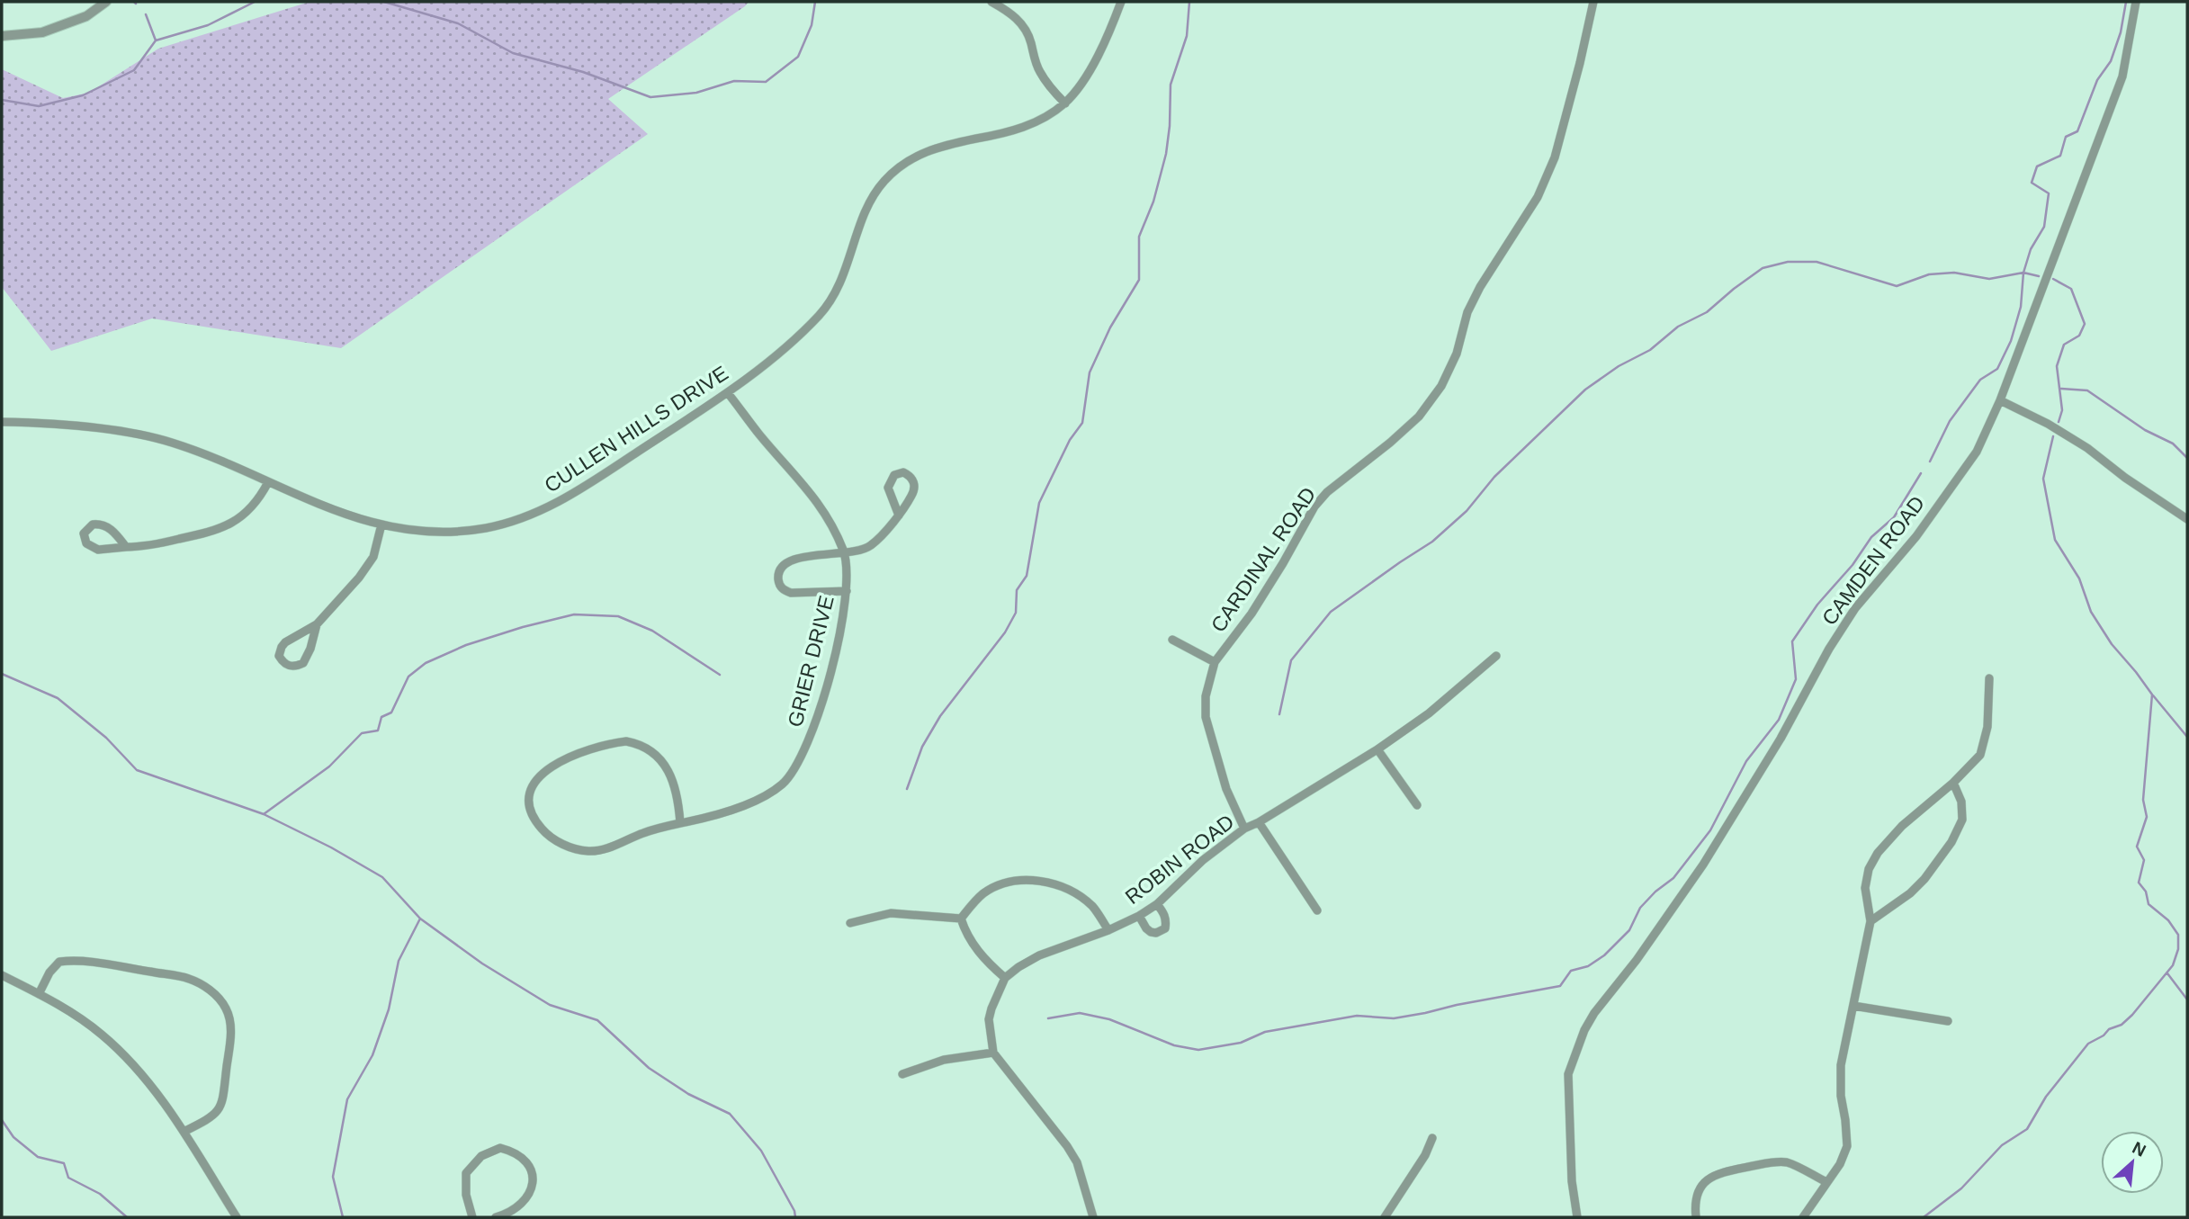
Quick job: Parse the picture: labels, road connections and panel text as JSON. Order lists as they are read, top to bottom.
{
  "streets": {
    "street": [
      "CULLEN HILLS DRIVE",
      "CARDINAL ROAD",
      "CAMDEN ROAD",
      "GRIER DRIVE",
      "ROBIN ROAD"
    ]
  },
  "crossings": [
    ["CULLEN HILLS DRIVE", "GRIER DRIVE"],
    ["CARDINAL ROAD", "ROBIN ROAD"]
  ],
  "north": "top right"
}
